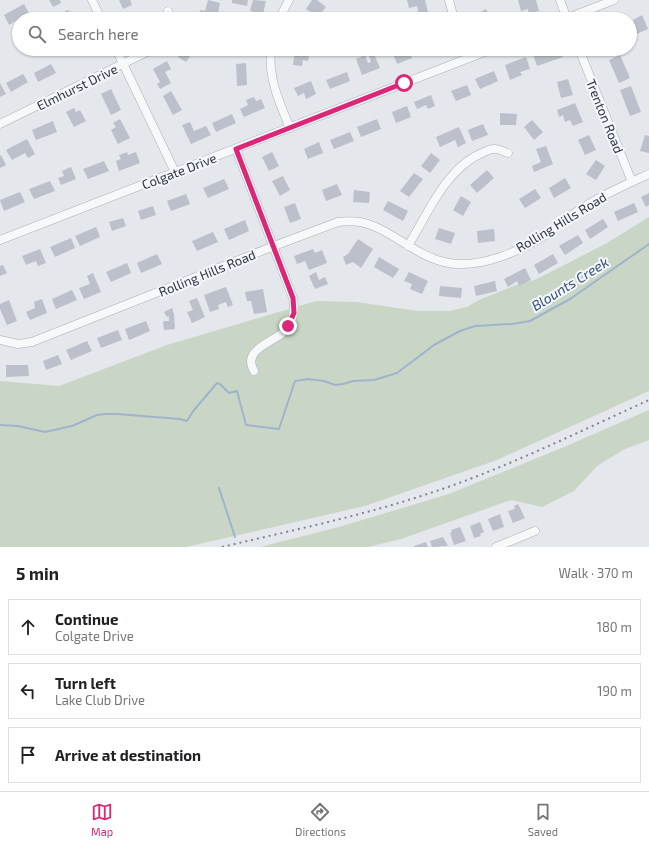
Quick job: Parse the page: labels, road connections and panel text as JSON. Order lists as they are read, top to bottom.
{
  "streets": {
    "street": [
      "Elmhurst Drive",
      "Trenton Road",
      "Colgate Drive",
      "Rolling Hills Road"
    ]
  },
  "crossings": [
    ["Trenton Road", "Rolling Hills Road"]
  ],
  "water": ["Blounts Creek"],
  "page": {
    "search": "Search here",
    "heading": ["5 min", "Walk · 370 m"],
    "list": [
      ["Continue", "Colgate Drive", "180 m"],
      ["Turn left", "Lake Club Drive", "190 m"],
      "Arrive at destination"
    ],
    "nav": ["Map", "Directions", "Saved"]
  }
}
